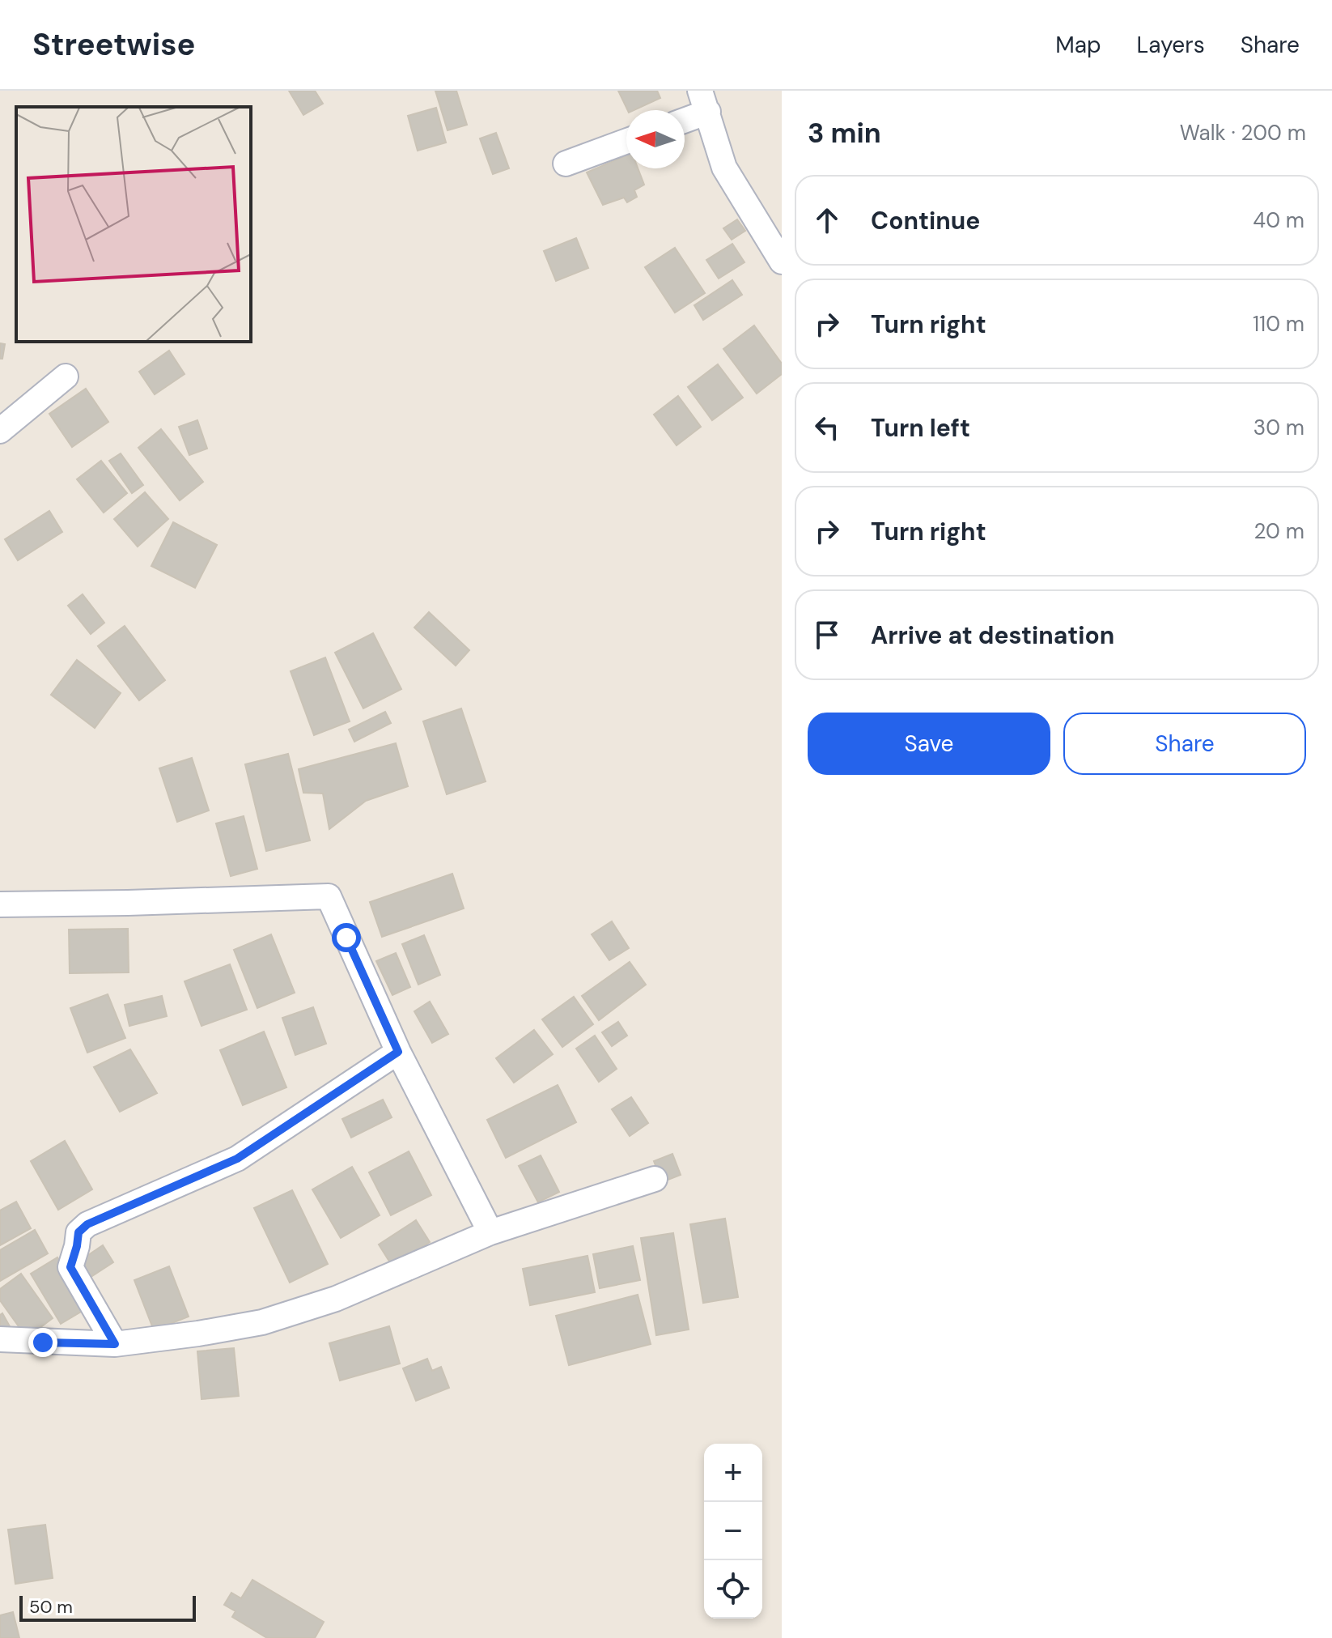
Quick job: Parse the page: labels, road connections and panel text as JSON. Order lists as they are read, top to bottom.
{
  "scale_bar": "50 m",
  "north": "left",
  "page": {
    "header": "Streetwise",
    "nav": ["Map", "Layers", "Share"],
    "heading": ["3 min", "Walk · 200 m"],
    "list": [
      ["Continue", "40 m"],
      ["Turn right", "110 m"],
      ["Turn left", "30 m"],
      ["Turn right", "20 m"],
      "Arrive at destination"
    ],
    "buttons": ["Save", "Share"],
    "map_buttons": ["+", "−"],
    "scale": "50 m"
  }
}
